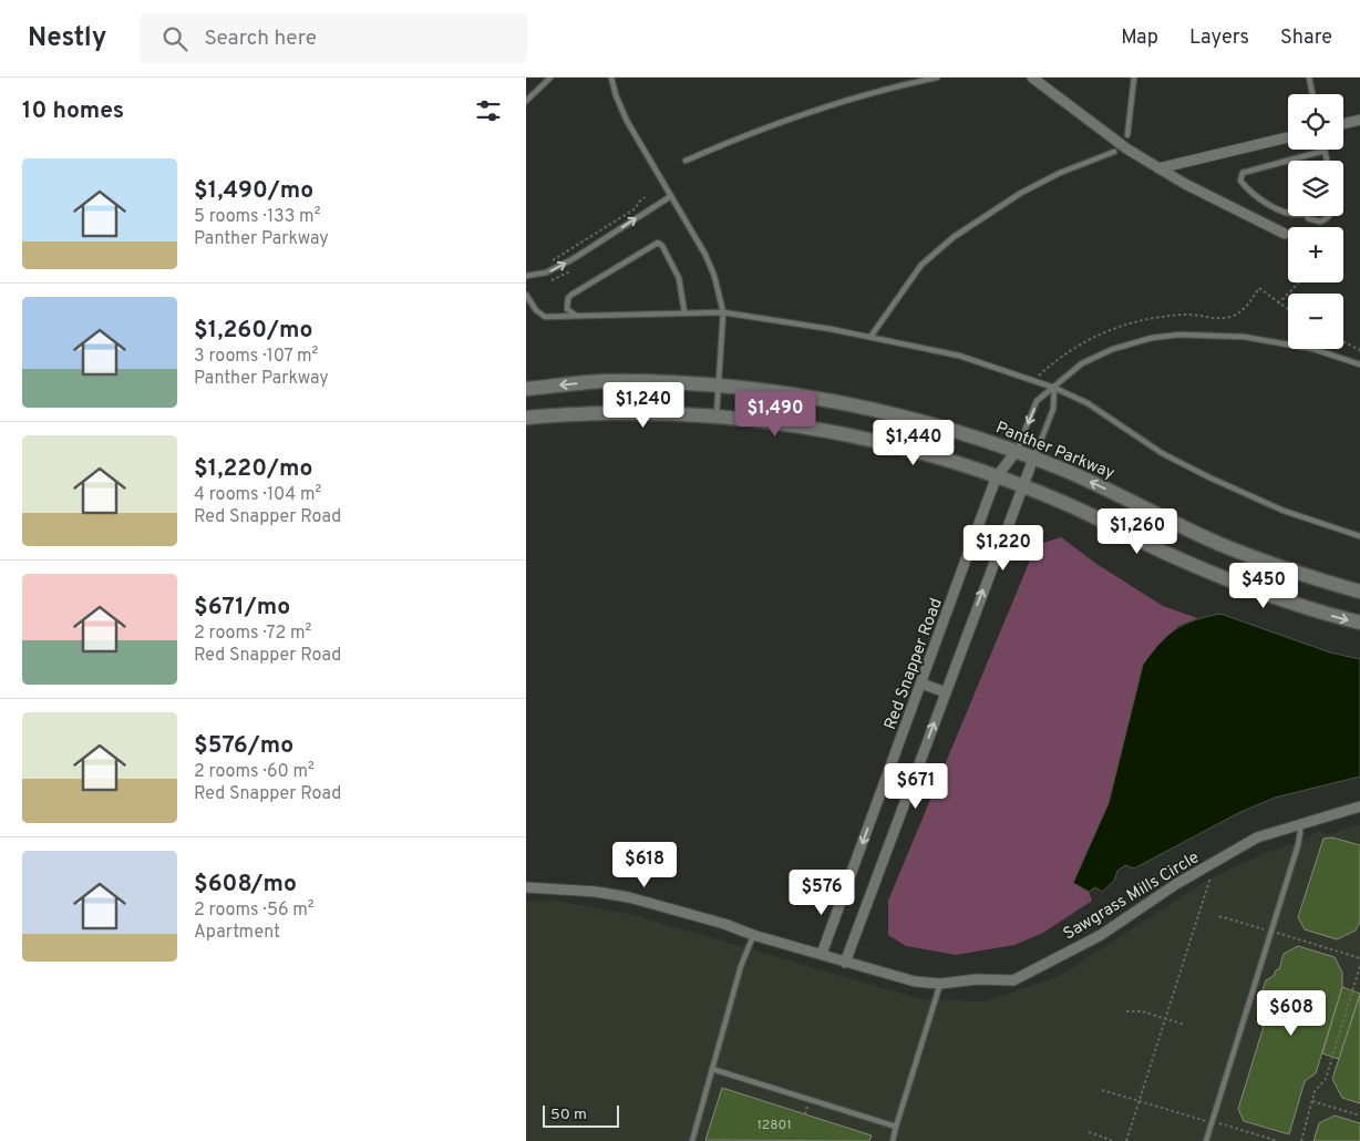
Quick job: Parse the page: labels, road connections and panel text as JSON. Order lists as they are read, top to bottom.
{
  "streets": {
    "main road": ["Panther Parkway"],
    "street": ["Red Snapper Road", "Sawgrass Mills Circle"]
  },
  "crossings": [
    ["Panther Parkway", "Red Snapper Road"],
    ["Red Snapper Road", "Sawgrass Mills Circle"]
  ],
  "house_numbers": ["12801"],
  "scale_bar": "50 m",
  "page": {
    "header": "Nestly",
    "search": "Search here",
    "nav": ["Map", "Layers", "Share"],
    "heading": "10 homes",
    "map_buttons": ["+", "−"],
    "list": [
      {
        "name": "$1,490/mo",
        "note": "5 rooms · 133 m² · Panther Parkway"
      },
      {
        "name": "$1,260/mo",
        "note": "3 rooms · 107 m² · Panther Parkway"
      },
      {
        "name": "$1,220/mo",
        "note": "4 rooms · 104 m² · Red Snapper Road"
      },
      {
        "name": "$671/mo",
        "note": "2 rooms · 72 m² · Red Snapper Road"
      },
      {
        "name": "$576/mo",
        "note": "2 rooms · 60 m² · Red Snapper Road"
      },
      {
        "name": "$608/mo",
        "note": "2 rooms · 56 m² · Apartment"
      }
    ],
    "price": [
      "$1,240",
      "$1,490",
      "$1,440",
      "$1,260",
      "$1,220",
      "$450",
      "$671",
      "$618",
      "$576",
      "$608"
    ],
    "scale": "50 m"
  }
}
